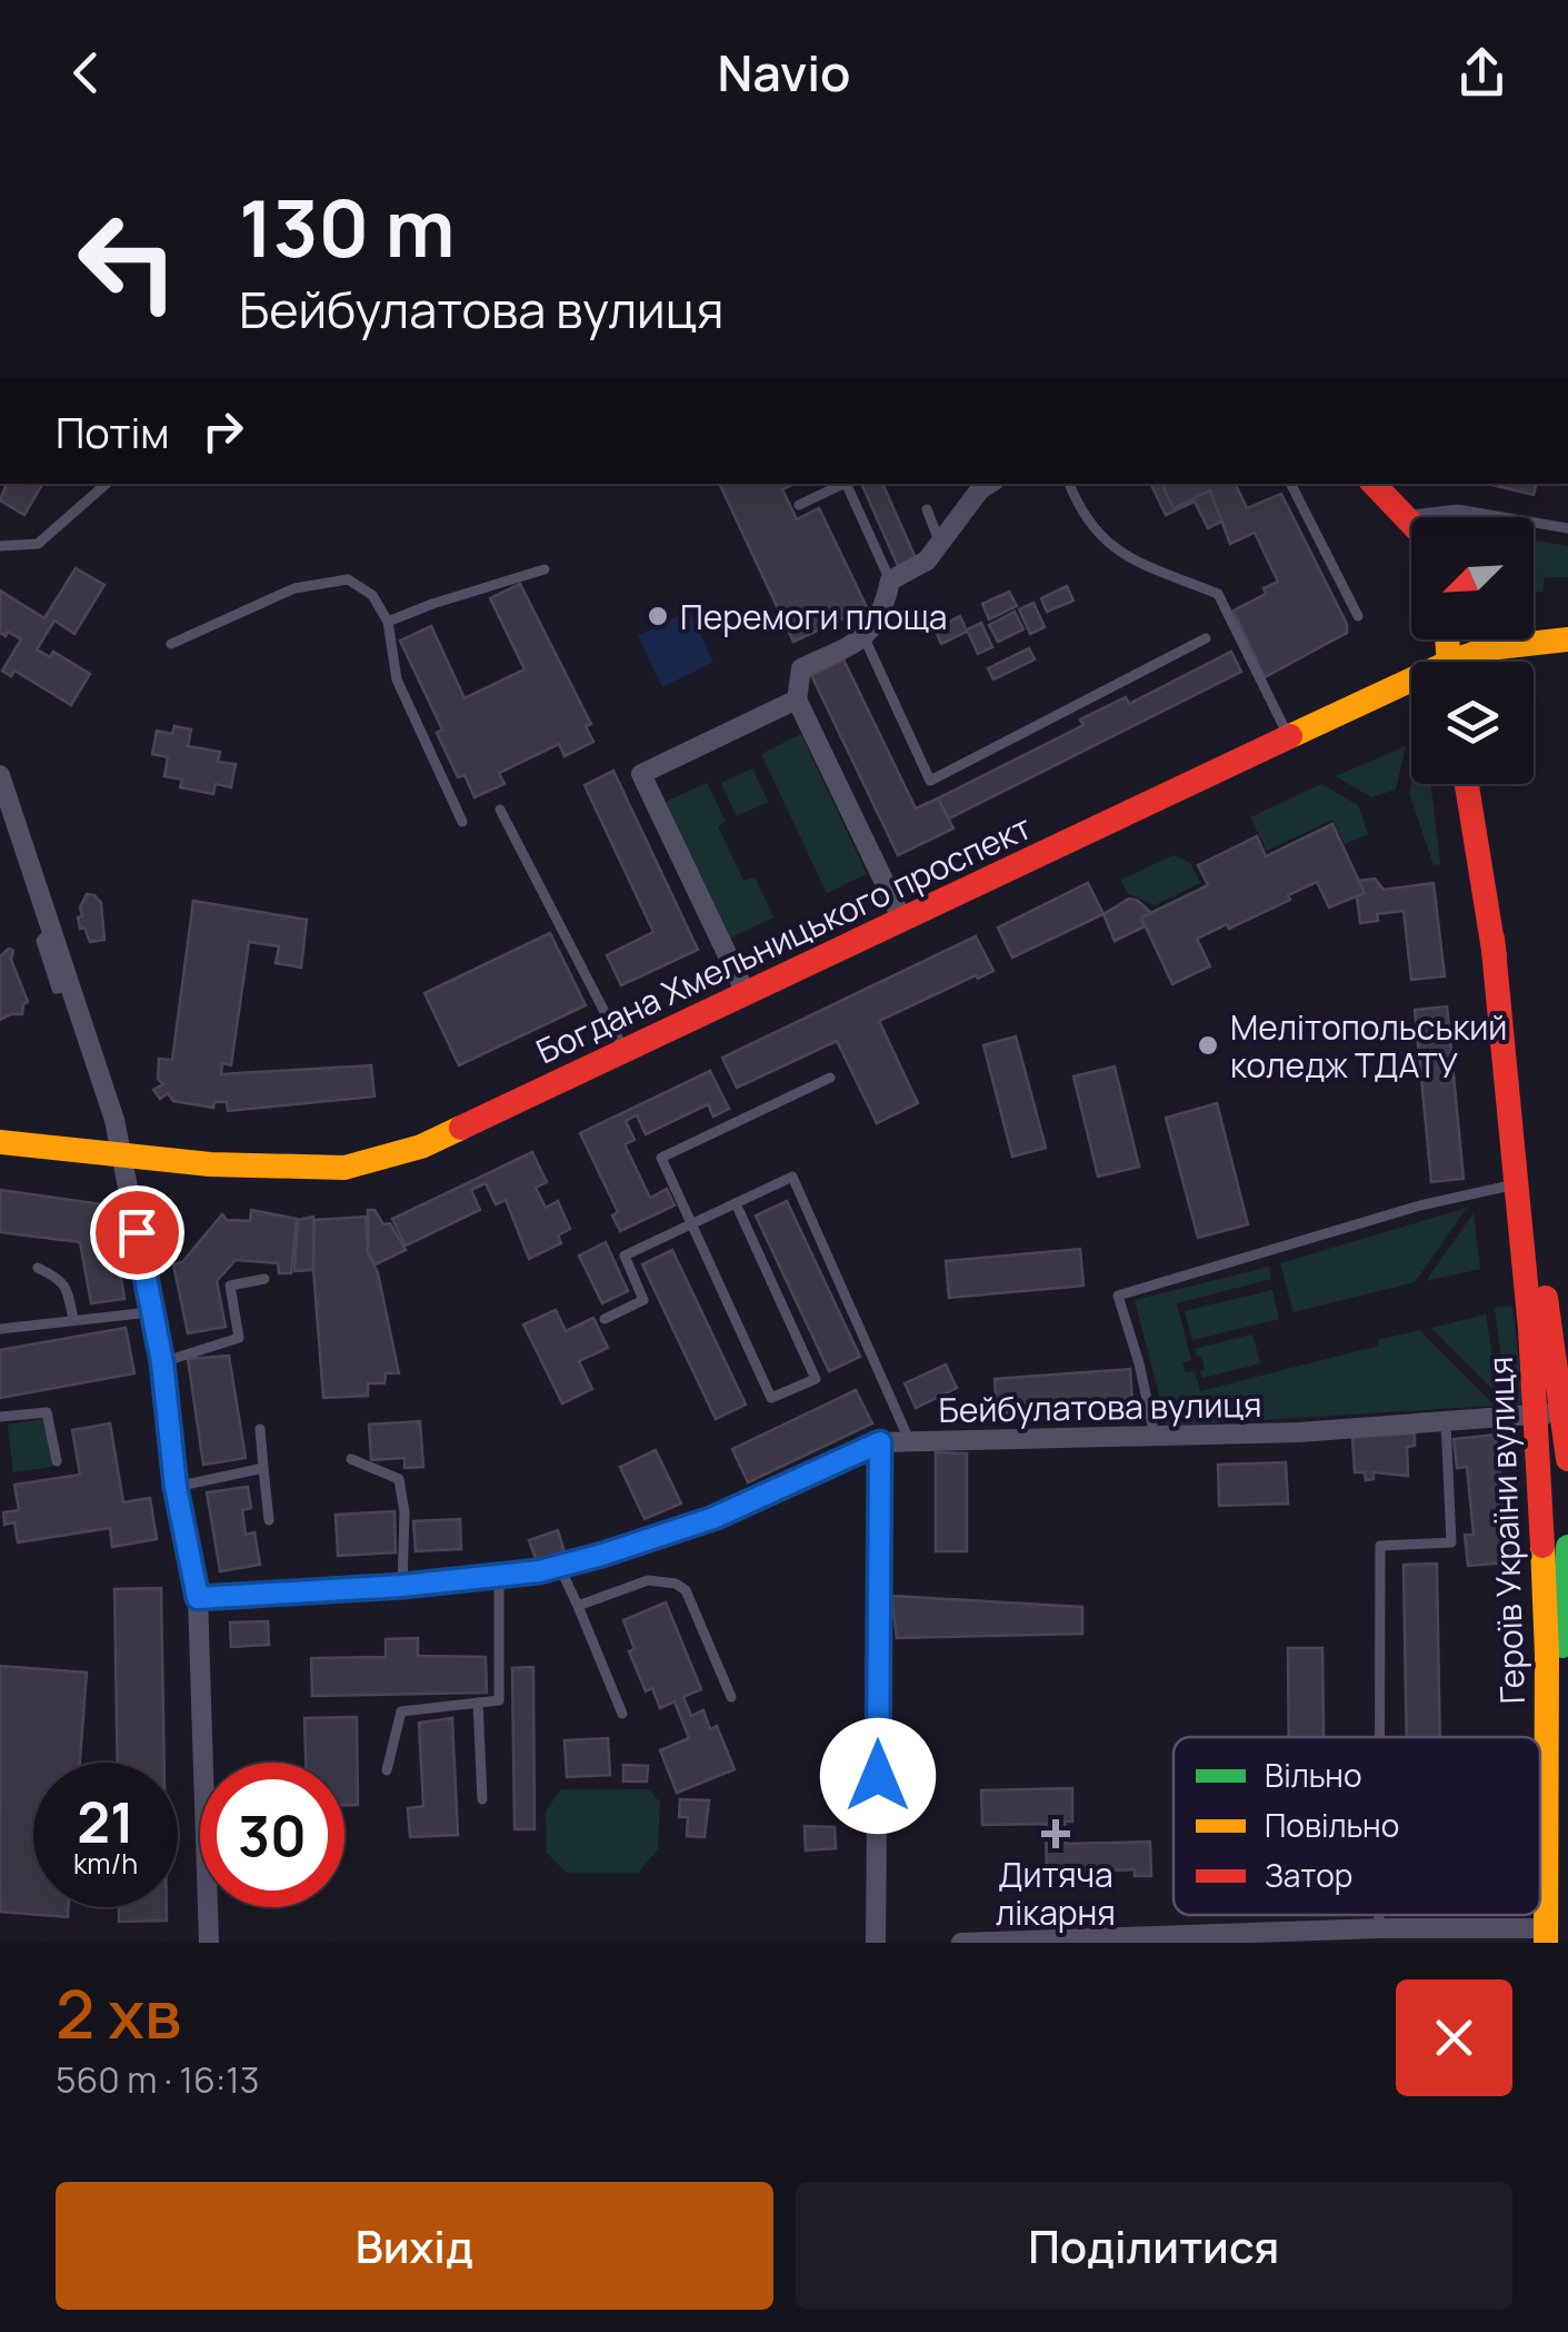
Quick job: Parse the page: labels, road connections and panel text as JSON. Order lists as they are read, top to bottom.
{
  "streets": {
    "main road": ["Богдана Хмельницького проспект", "Героїв України вулиця"],
    "street": ["Бейбулатова вулиця"]
  },
  "crossings": [
    ["Бейбулатова вулиця", "Героїв України вулиця"]
  ],
  "places": {
    "other": ["Перемоги площа", "Мелітопольський коледж ТДАТУ"],
    "health": ["Дитяча лікарня"]
  },
  "legend": ["Вільно", "Повільно", "Затор"],
  "north": "bottom left",
  "page": {
    "header": "Navio",
    "turn": ["130 m", "Бейбулатова вулиця"],
    "then": "Потім",
    "speed": "21 km/h",
    "limit": "30",
    "heading": ["2 хв", "560 m · 16:13"],
    "buttons": ["Вихід", "Поділитися"]
  }
}
